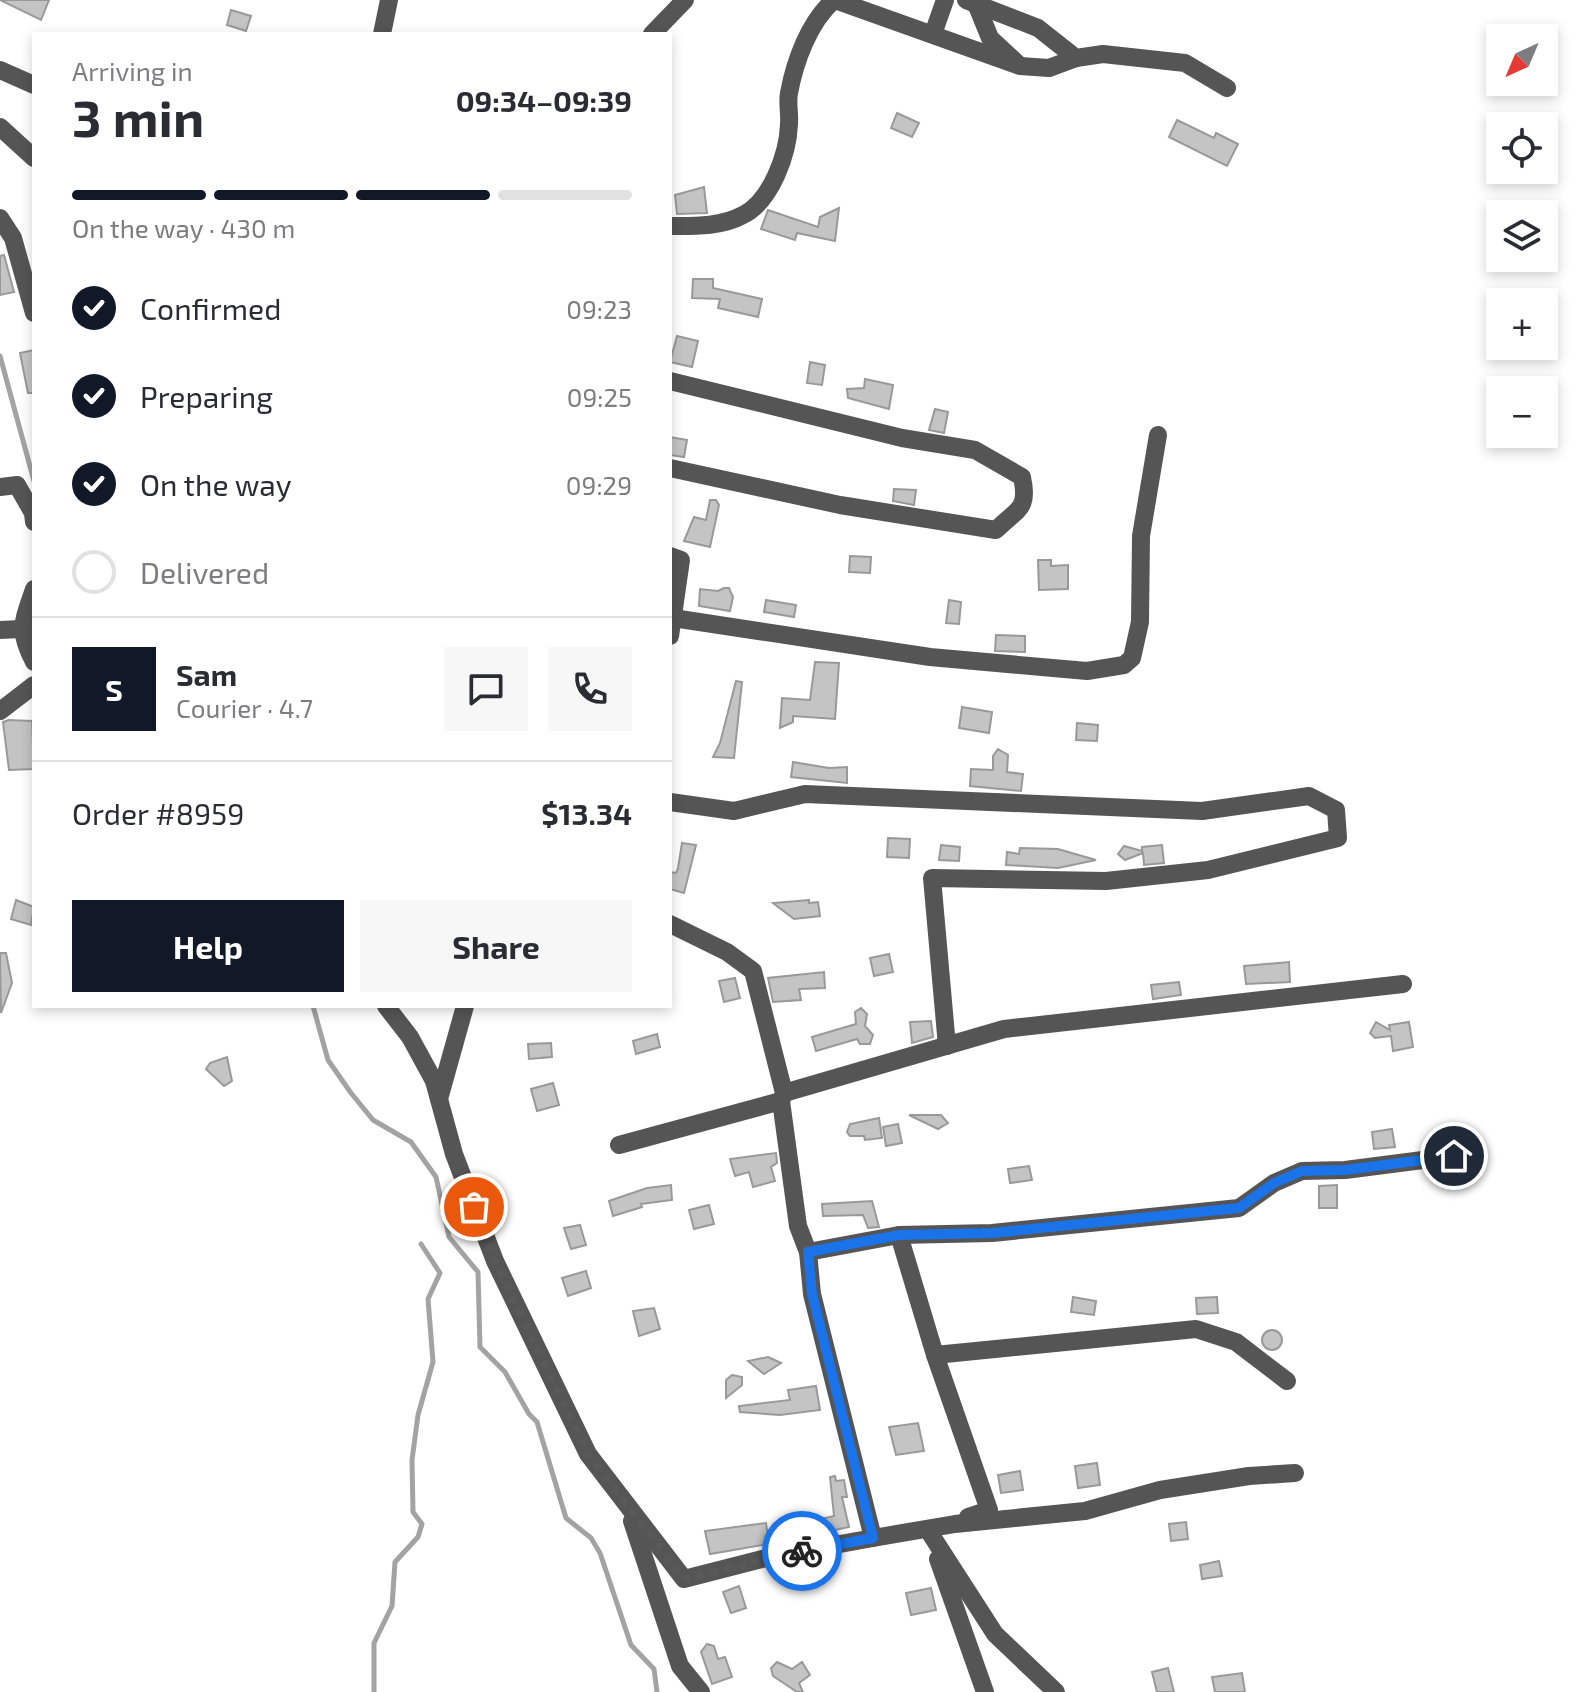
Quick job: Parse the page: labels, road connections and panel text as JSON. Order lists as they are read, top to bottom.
{
  "north": "bottom left",
  "page": {
    "map_buttons": ["+", "−"],
    "heading": ["3 min", "Arriving in", "09:34–09:39"],
    "panel": [
      "Sam",
      "Courier · 4.7",
      "Order #8959",
      "$13.34"
    ],
    "bar": "On the way · 430 m",
    "list": [
      ["Confirmed", "09:23"],
      ["Preparing", "09:25"],
      ["On the way", "09:29"],
      "Delivered"
    ],
    "round": "S",
    "buttons": ["Help", "Share"]
  }
}
